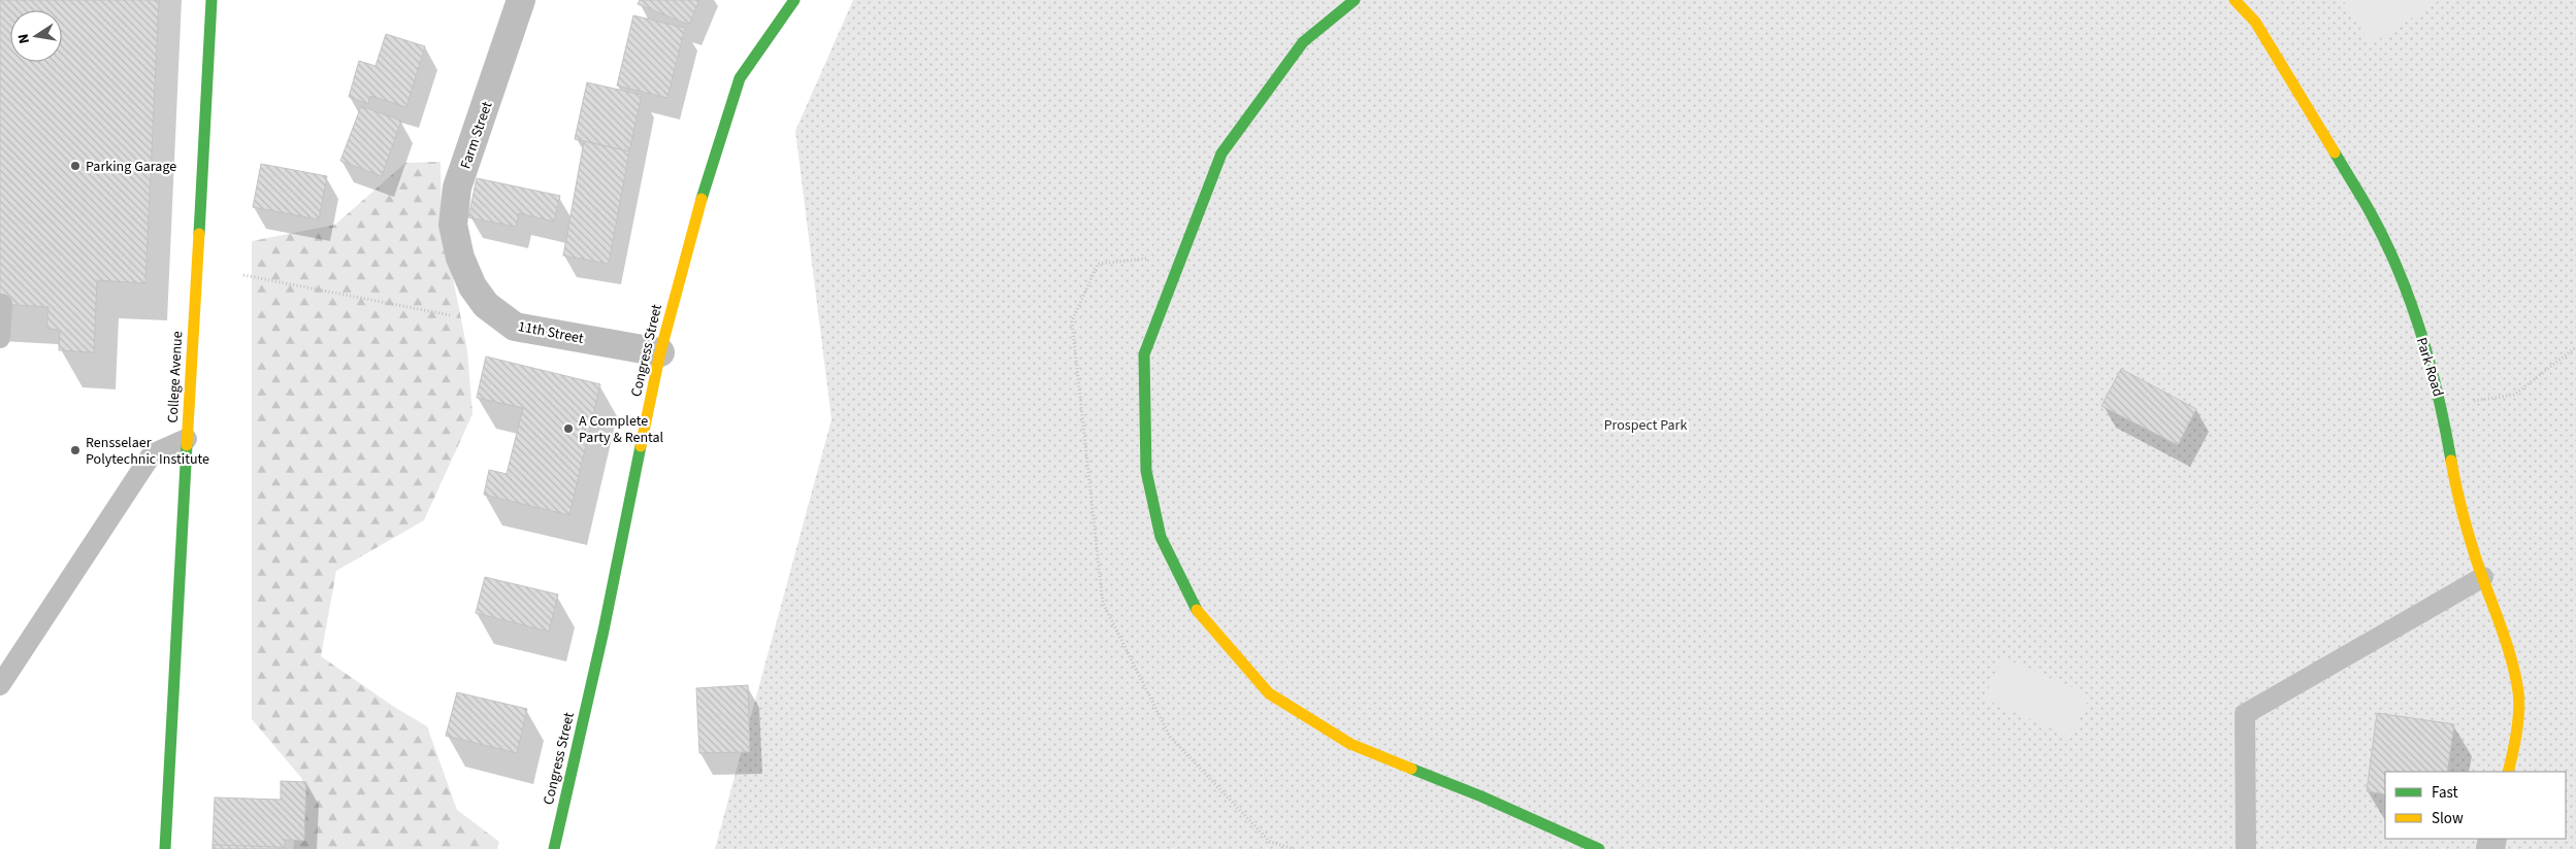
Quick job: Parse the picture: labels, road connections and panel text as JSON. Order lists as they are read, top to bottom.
{
  "streets": {
    "street": [
      "Farm Street",
      "11th Street",
      "Congress Street",
      "Park Road",
      "College Avenue"
    ]
  },
  "crossings": [
    ["Farm Street", "11th Street"],
    ["11th Street", "Congress Street"]
  ],
  "parks": ["Prospect Park"],
  "places": ["Parking Garage", "A Complete Party & Rental", "Rensselaer Polytechnic Institute"],
  "legend": ["Fast", "Slow"],
  "north": "left"
}
